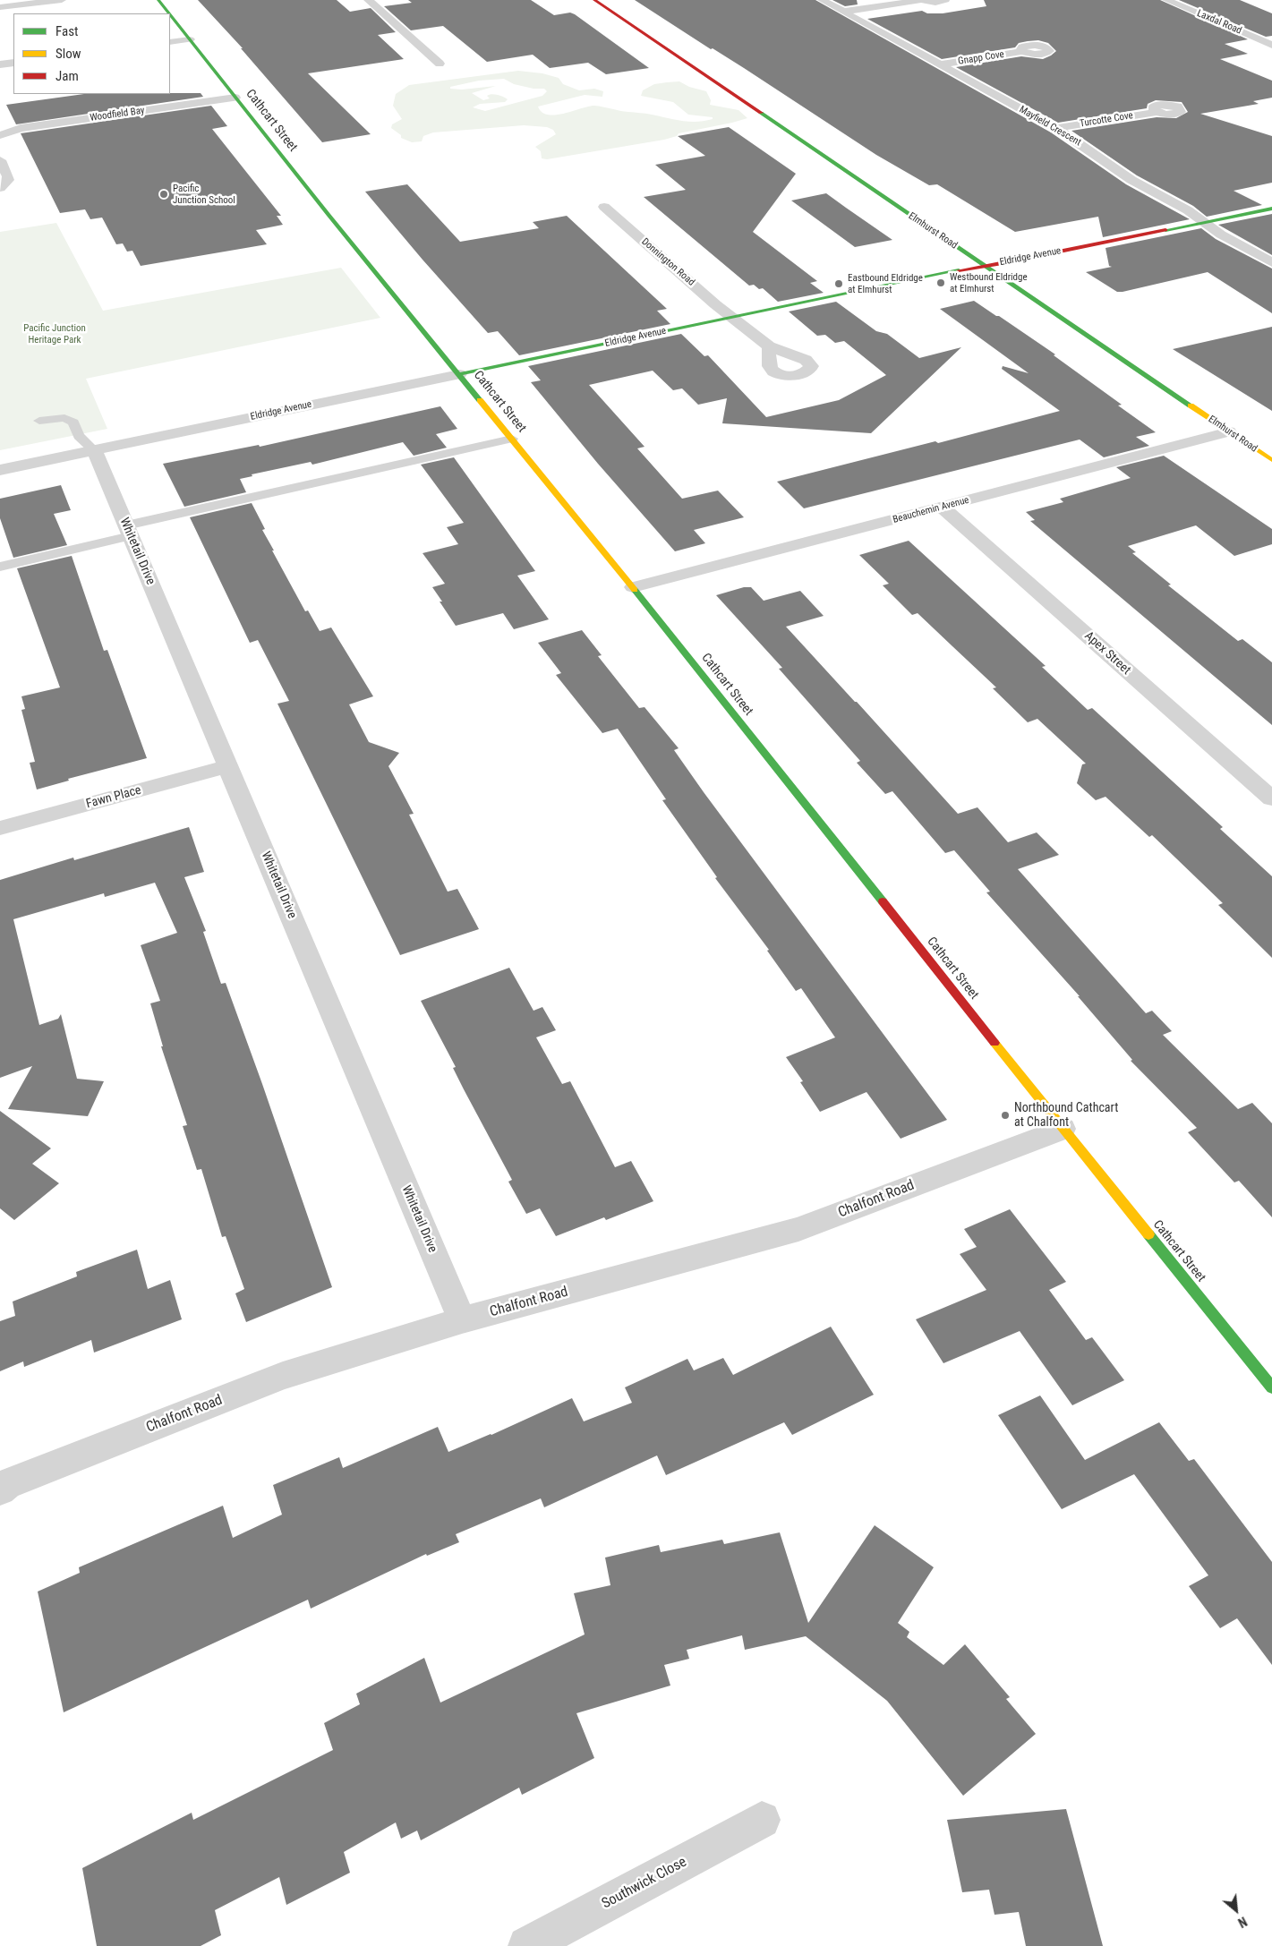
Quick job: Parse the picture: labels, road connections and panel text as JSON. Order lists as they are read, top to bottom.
{
  "streets": {
    "street": [
      "Laxdal Road",
      "Gnapp Cove",
      "Woodfield Bay",
      "Turcotte Cove",
      "Cathcart Street",
      "Mayfield Crescent",
      "Elmhurst Road",
      "Eldridge Avenue",
      "Donnington Road",
      "Beauchemin Avenue",
      "Whitetail Drive",
      "Apex Street",
      "Fawn Place",
      "Chalfont Road",
      "Southwick Close"
    ]
  },
  "crossings": [
    ["Gnapp Cove", "Mayfield Crescent"],
    ["Woodfield Bay", "Cathcart Street"],
    ["Turcotte Cove", "Mayfield Crescent"],
    ["Cathcart Street", "Eldridge Avenue"],
    ["Cathcart Street", "Beauchemin Avenue"],
    ["Cathcart Street", "Chalfont Road"],
    ["Mayfield Crescent", "Eldridge Avenue"],
    ["Elmhurst Road", "Eldridge Avenue"],
    ["Elmhurst Road", "Beauchemin Avenue"],
    ["Eldridge Avenue", "Donnington Road"],
    ["Eldridge Avenue", "Whitetail Drive"],
    ["Beauchemin Avenue", "Apex Street"],
    ["Whitetail Drive", "Fawn Place"],
    ["Whitetail Drive", "Chalfont Road"]
  ],
  "parks": ["Pacific Junction Heritage Park"],
  "places": [
    "Pacific Junction School",
    "Westbound Eldridge at Elmhurst",
    "Eastbound Eldridge at Elmhurst",
    "Northbound Cathcart at Chalfont"
  ],
  "legend": ["Fast", "Slow", "Jam"],
  "north": "bottom right"
}
